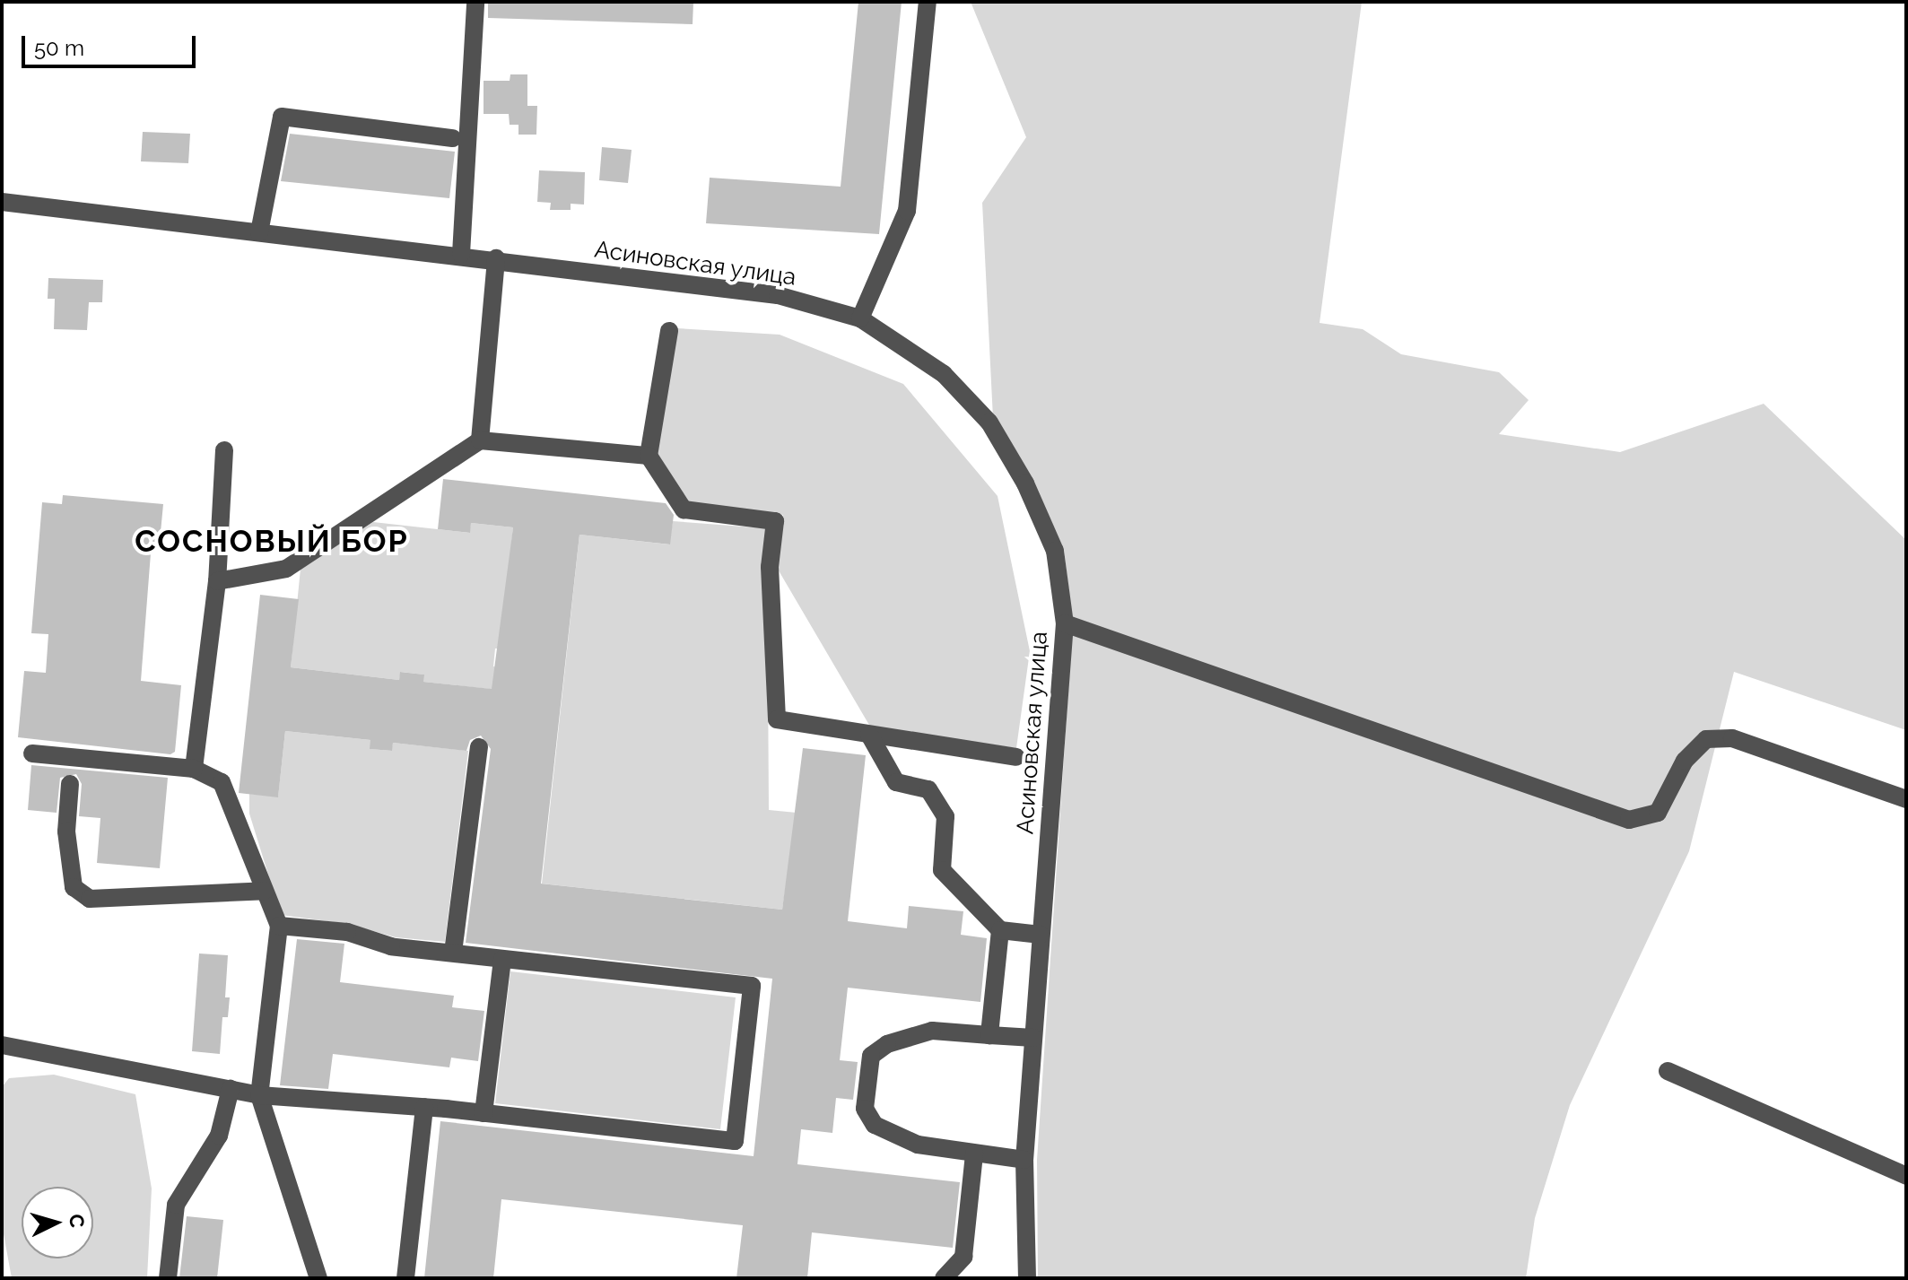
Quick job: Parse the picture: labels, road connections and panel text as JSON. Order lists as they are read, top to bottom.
{
  "streets": {
    "street": ["Асиновская улица"]
  },
  "districts": ["СОСНОВЫЙ БОР"],
  "scale_bar": "50 m",
  "north": "right"
}
